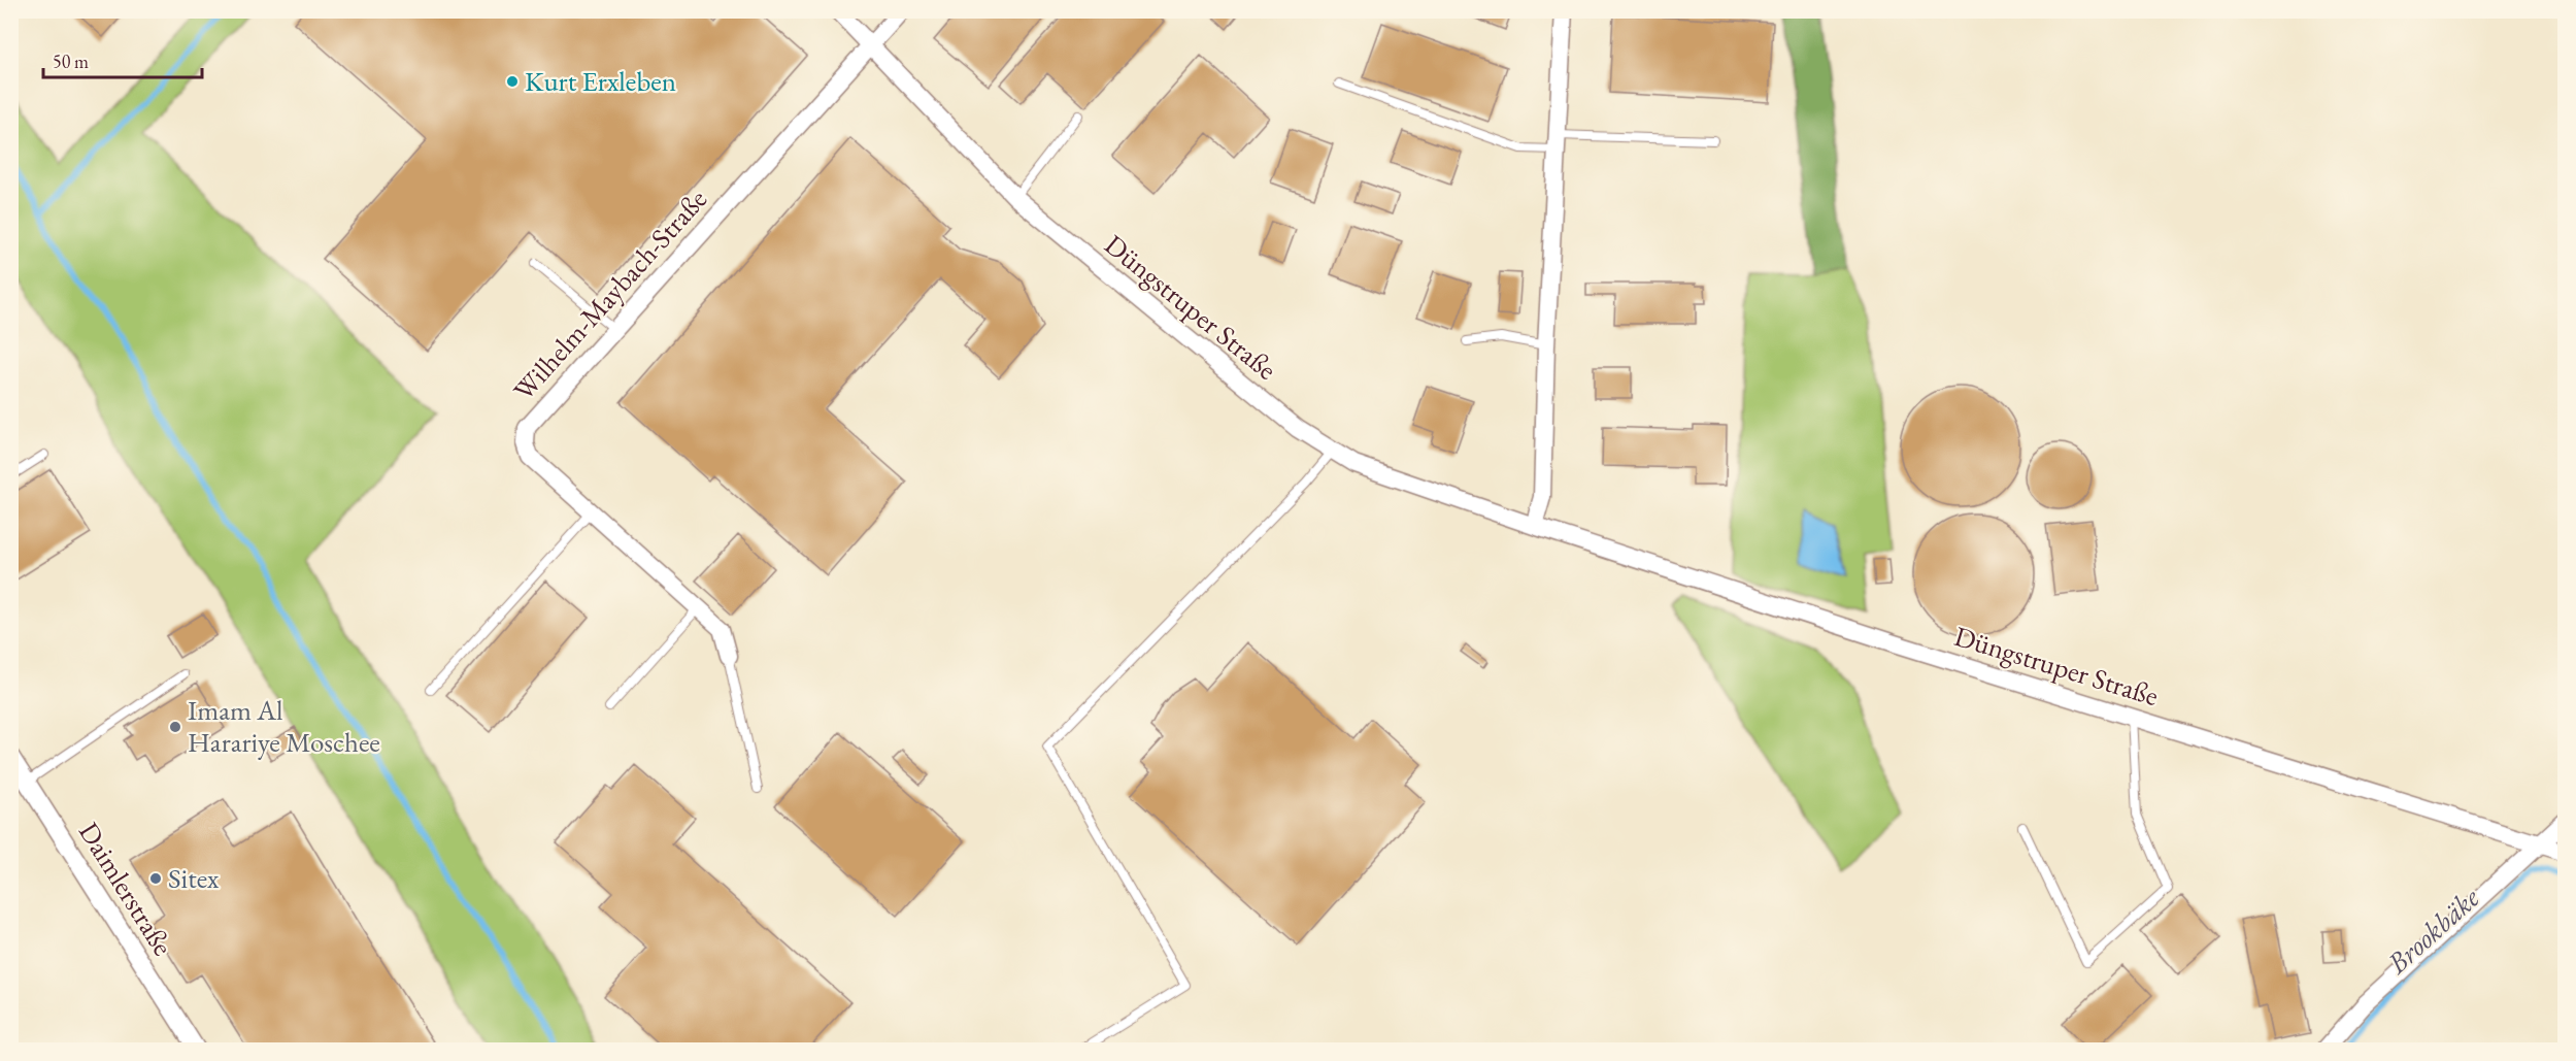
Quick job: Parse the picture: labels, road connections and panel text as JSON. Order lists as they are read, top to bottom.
{
  "streets": {
    "street": ["Wilhelm-Maybach-Straße", "Düngstruper Straße", "Daimlerstraße"]
  },
  "crossings": [
    ["Wilhelm-Maybach-Straße", "Düngstruper Straße"]
  ],
  "water": ["Brookbäke"],
  "places": ["Kurt Erxleben", "Imam Al Harariye Moschee", "Sitex"],
  "scale_bar": "50 m"
}
